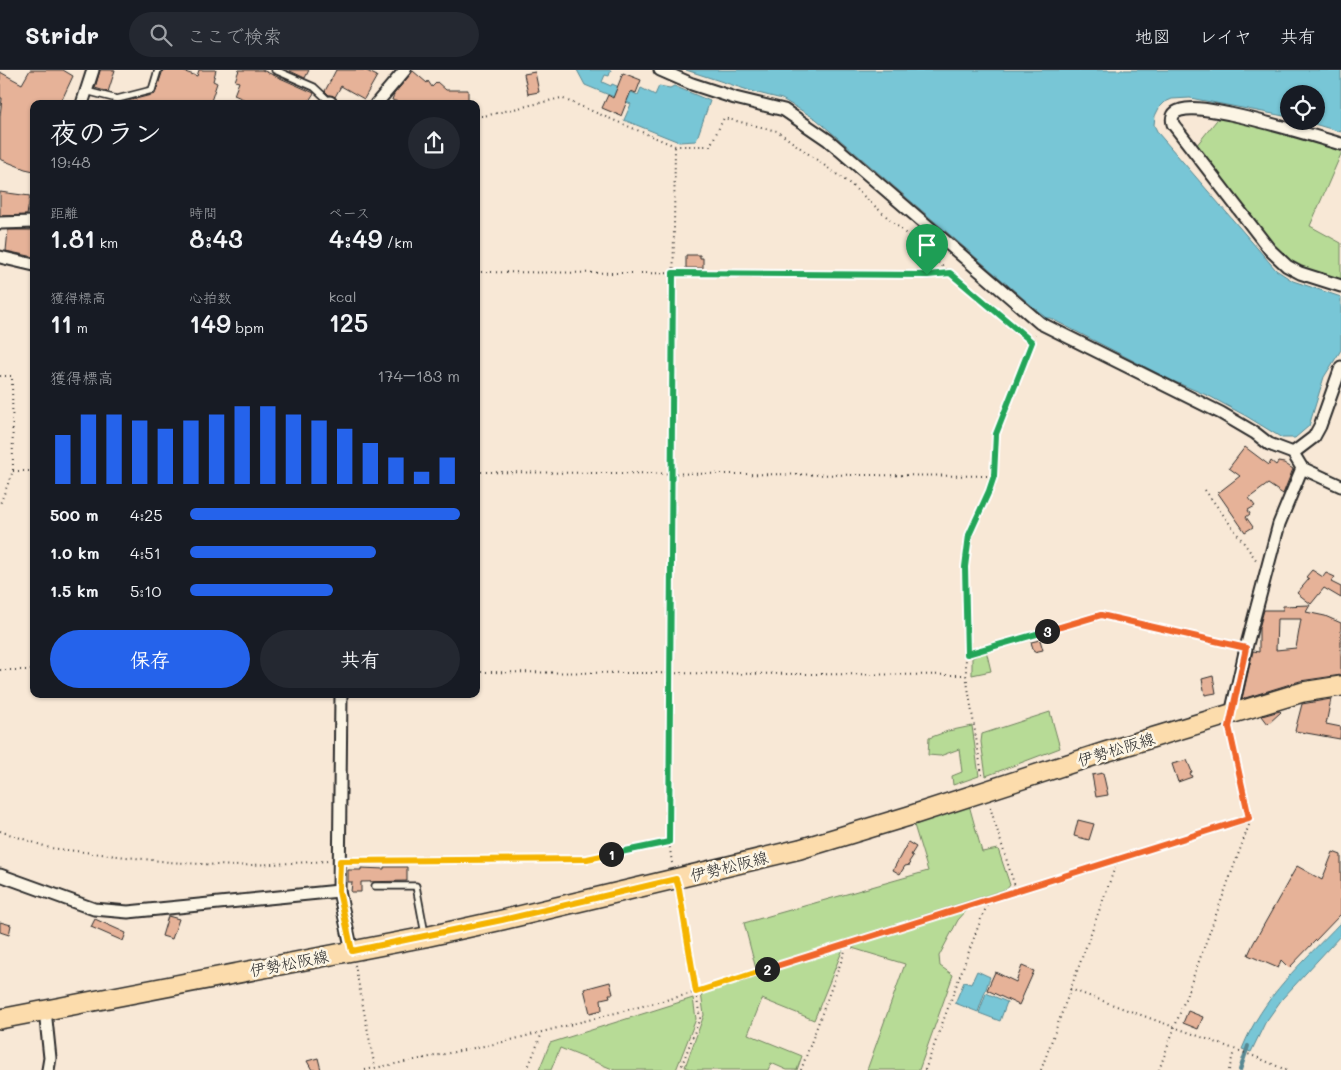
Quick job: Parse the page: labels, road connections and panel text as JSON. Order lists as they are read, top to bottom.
{
  "streets": {
    "main road": ["伊勢松阪線"]
  },
  "page": {
    "header": "Stridr",
    "search": "ここで検索",
    "nav": ["地図", "レイヤ", "共有"],
    "heading": ["夜のラン", "19:48"],
    "stats": [
      ["距離", "1.81 km"],
      ["時間", "8:43"],
      ["ペース", "4:49 /km"],
      ["獲得標高", "11 m"],
      ["心拍数", "149 bpm"],
      ["kcal", "125"]
    ],
    "chart": ["獲得標高", "174–183 m"],
    "list": [
      {
        "name": "500 m",
        "note": "4:25"
      },
      {
        "name": "1.0 km",
        "note": "4:51"
      },
      {
        "name": "1.5 km",
        "note": "5:10"
      }
    ],
    "pins": ["3", "1", "2"],
    "buttons": ["保存", "共有"]
  }
}
